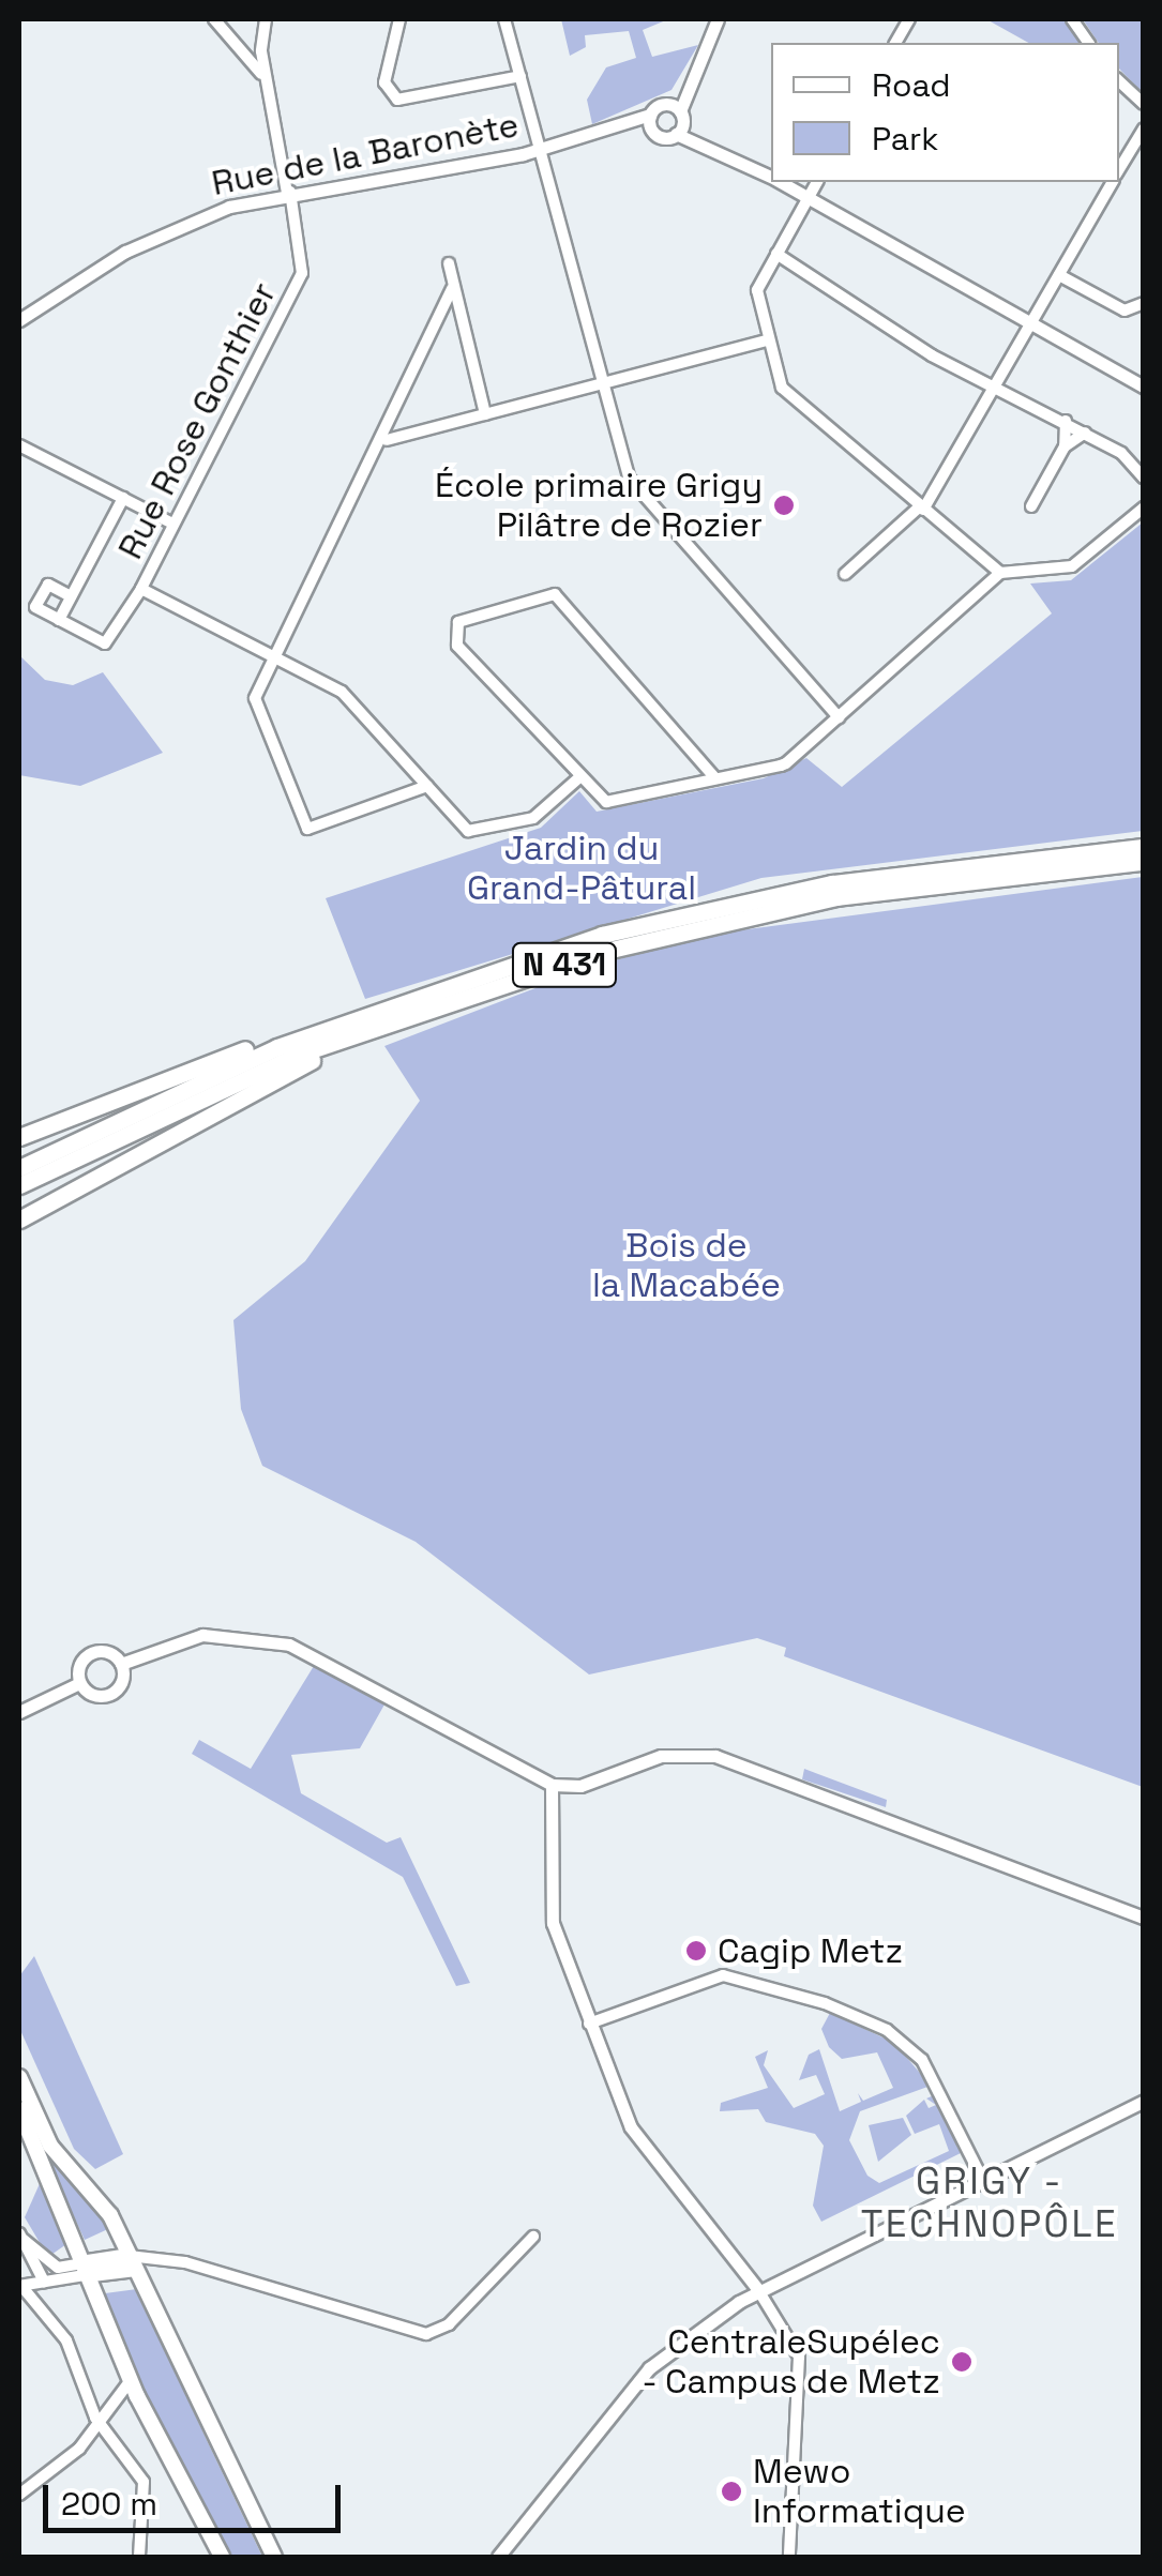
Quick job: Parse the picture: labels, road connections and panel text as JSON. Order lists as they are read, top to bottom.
{
  "streets": {
    "highway": ["N 431"],
    "street": ["Rue de la Baronète", "Rue Rose Gonthier"]
  },
  "crossings": [
    ["Rue de la Baronète", "Rue Rose Gonthier"]
  ],
  "districts": ["GRIGY - TECHNOPÔLE"],
  "parks": ["Jardin du Grand-Pâtural", "Bois de la Macabée"],
  "places": [
    "École primaire Grigy Pilâtre de Rozier",
    "Cagip Metz",
    "CentraleSupélec - Campus de Metz",
    "Mewo Informatique"
  ],
  "legend": ["Road", "Park"],
  "scale_bar": "200 m"
}
